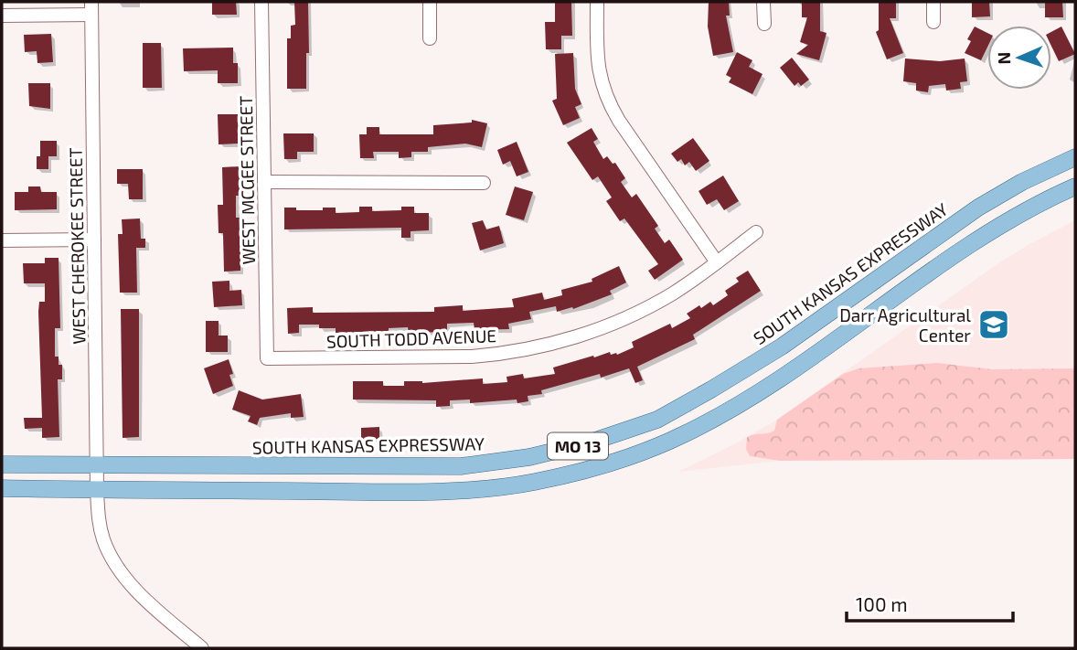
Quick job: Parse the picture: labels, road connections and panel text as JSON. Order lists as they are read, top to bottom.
{
  "streets": {
    "main road": ["SOUTH KANSAS EXPRESSWAY", "MO 13"],
    "street": ["WEST MCGEE STREET", "WEST CHEROKEE STREET", "SOUTH TODD AVENUE"]
  },
  "crossings": [
    ["WEST MCGEE STREET", "SOUTH TODD AVENUE"],
    ["WEST CHEROKEE STREET", "SOUTH KANSAS EXPRESSWAY"],
    ["WEST CHEROKEE STREET", "MO 13"]
  ],
  "places": {
    "school or university": ["Darr Agricultural Center"]
  },
  "scale_bar": "100 m",
  "north": "left"
}
